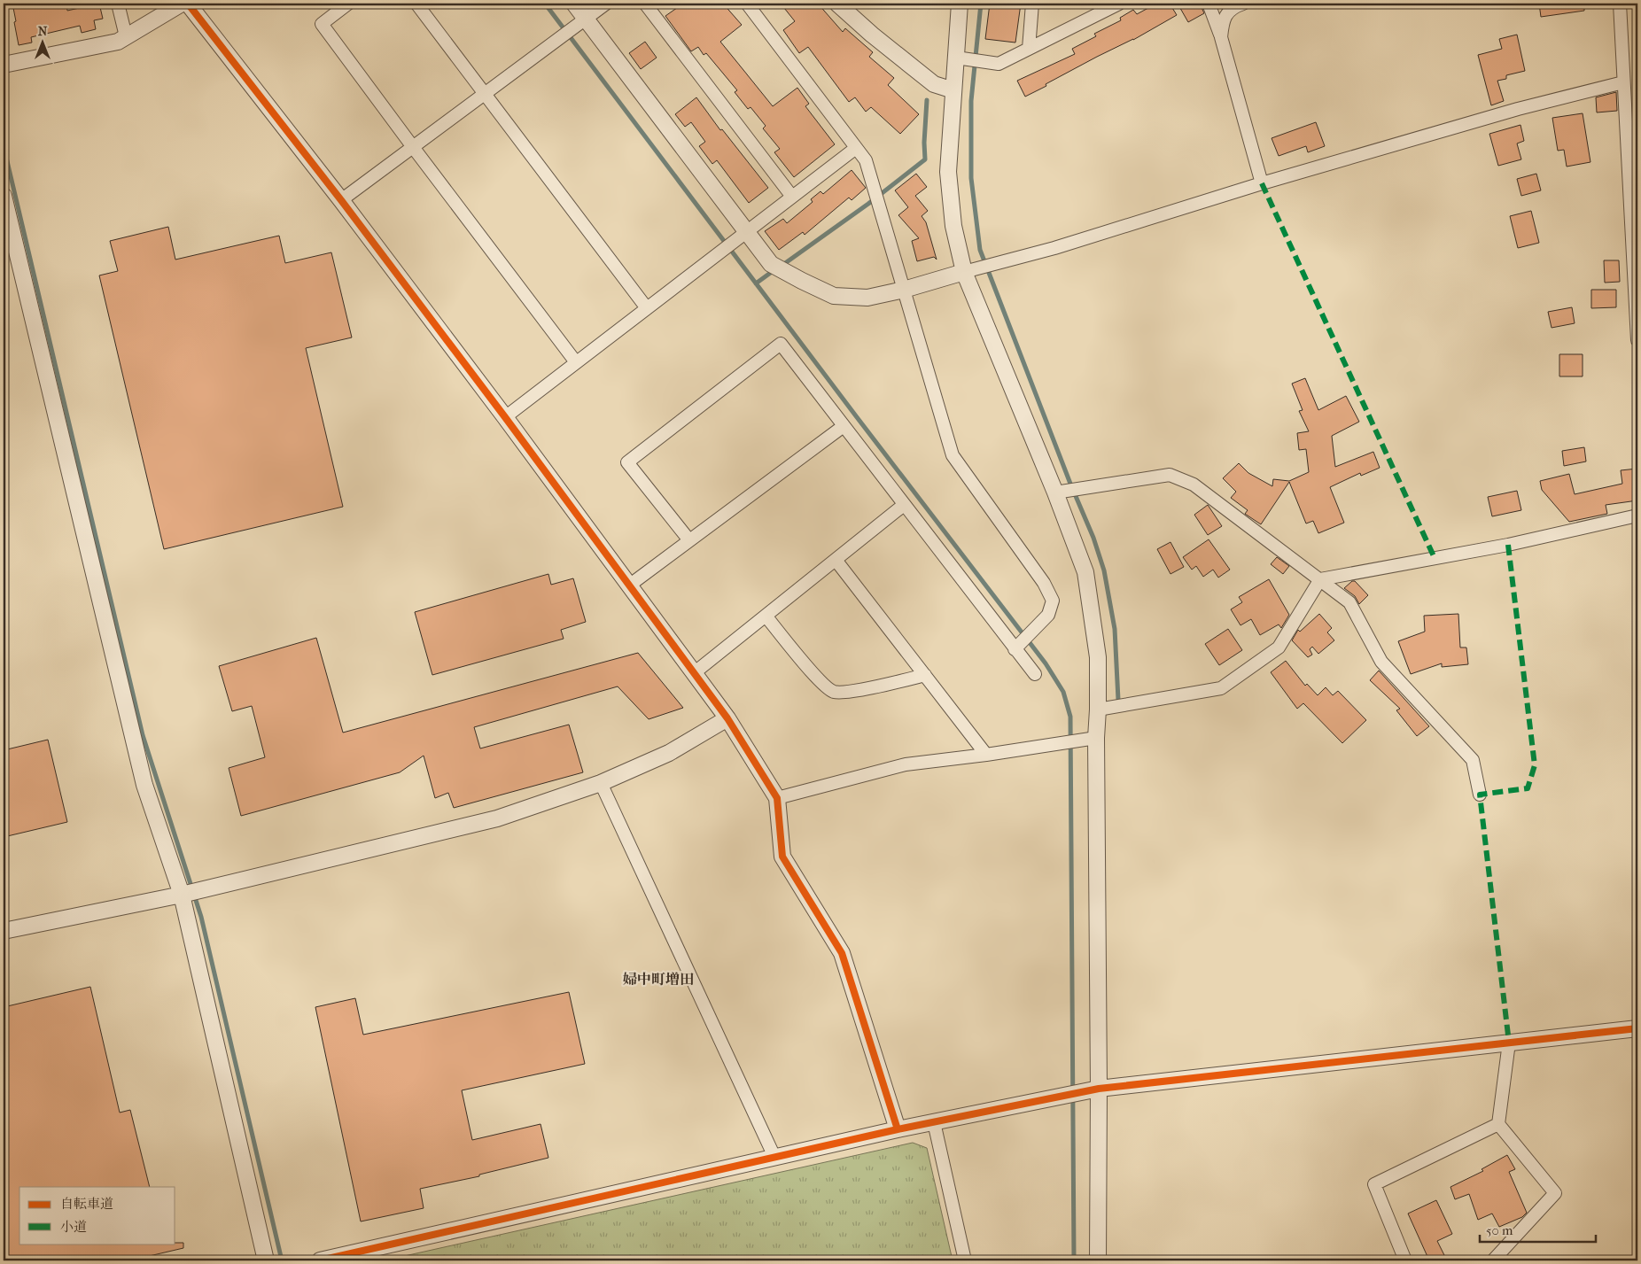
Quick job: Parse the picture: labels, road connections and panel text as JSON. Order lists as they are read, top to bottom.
{
  "districts": ["婦中町増田"],
  "legend": ["自転車道", "小道"],
  "scale_bar": "50 m",
  "north": "top"
}
